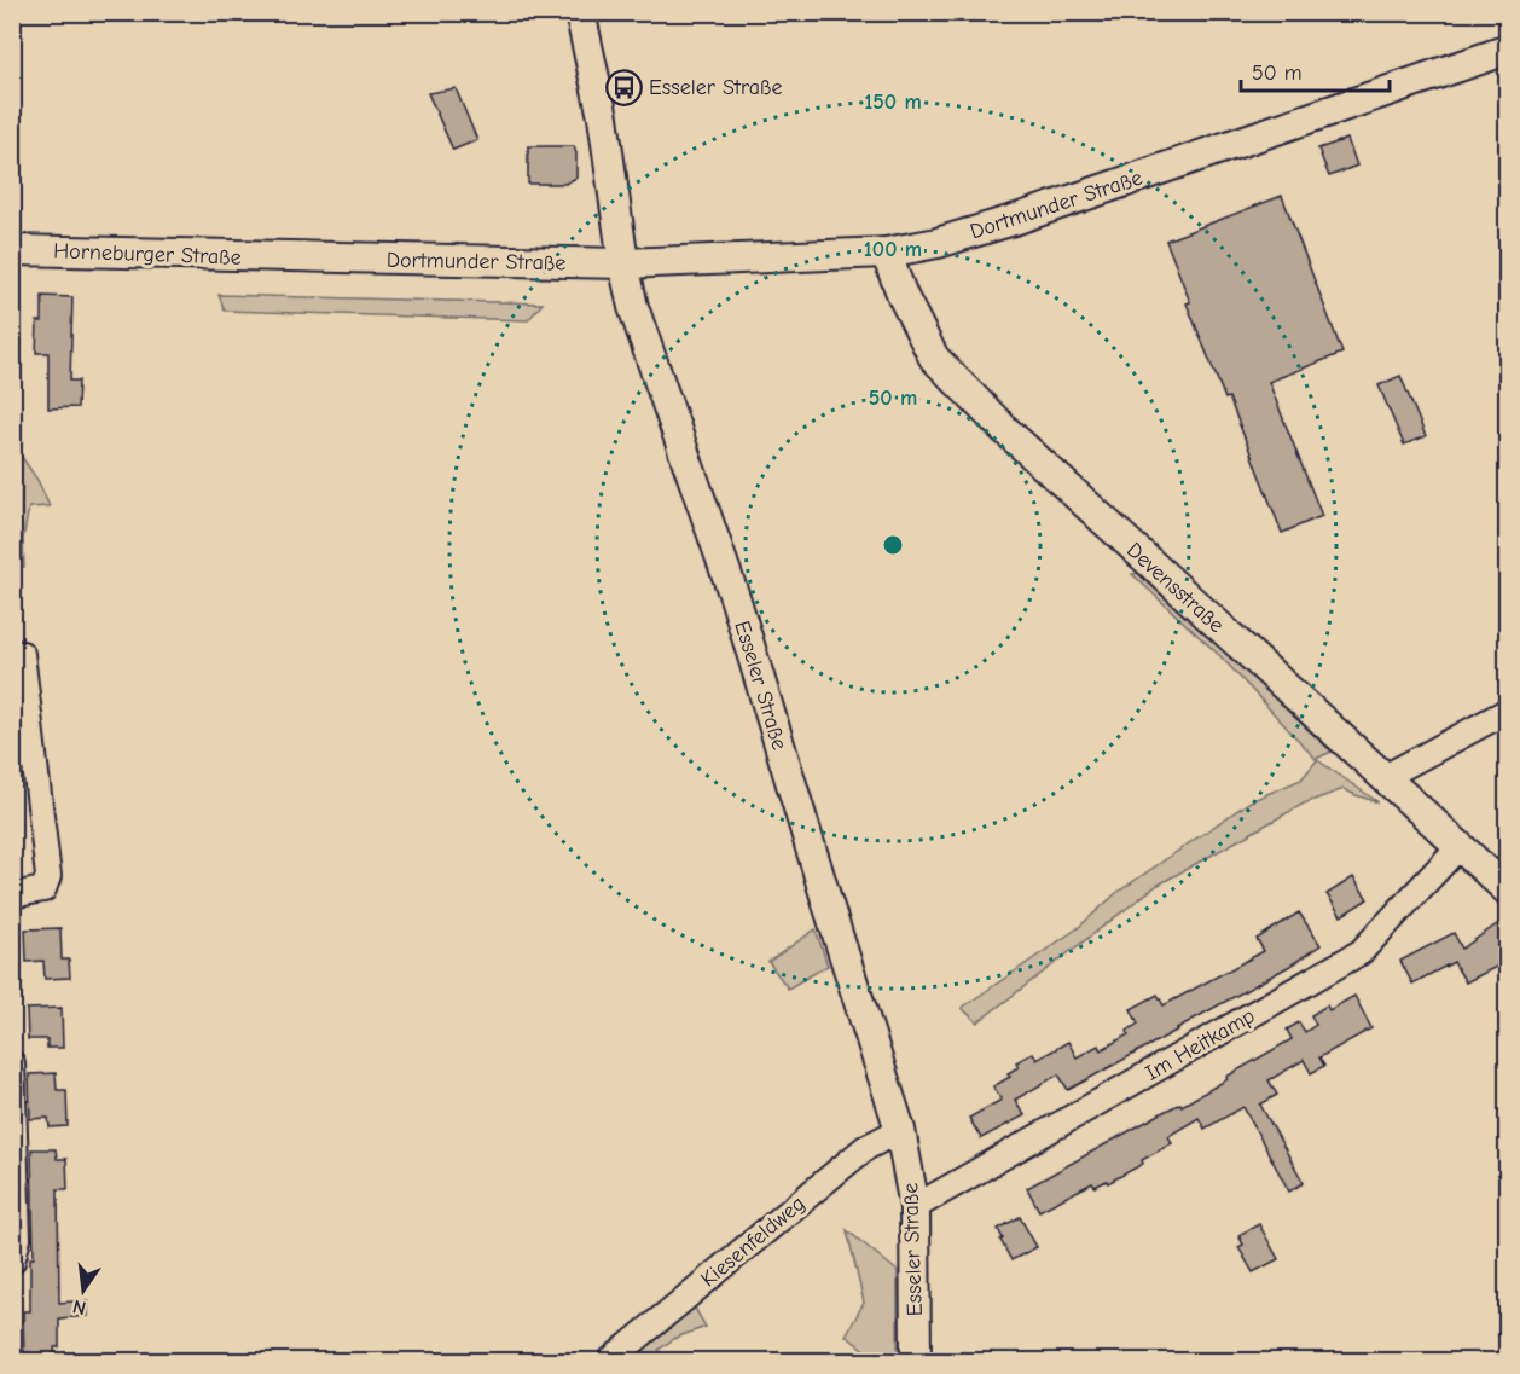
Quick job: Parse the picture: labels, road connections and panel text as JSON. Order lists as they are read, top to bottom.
{
  "streets": {
    "main road": [
      "Dortmunder Straße",
      "Horneburger Straße",
      "Devensstraße",
      "Esseler Straße"
    ],
    "street": ["Im Heitkamp", "Kiesenfeldweg"]
  },
  "crossings": [
    ["Dortmunder Straße", "Horneburger Straße"],
    ["Dortmunder Straße", "Devensstraße"],
    ["Dortmunder Straße", "Esseler Straße"],
    ["Devensstraße", "Im Heitkamp"],
    ["Esseler Straße", "Im Heitkamp"],
    ["Esseler Straße", "Kiesenfeldweg"]
  ],
  "places": {
    "bus stop": ["Esseler Straße"]
  },
  "scale_bar": "50 m",
  "north": "bottom",
  "rings": ["150 m", "100 m", "50 m"]
}
